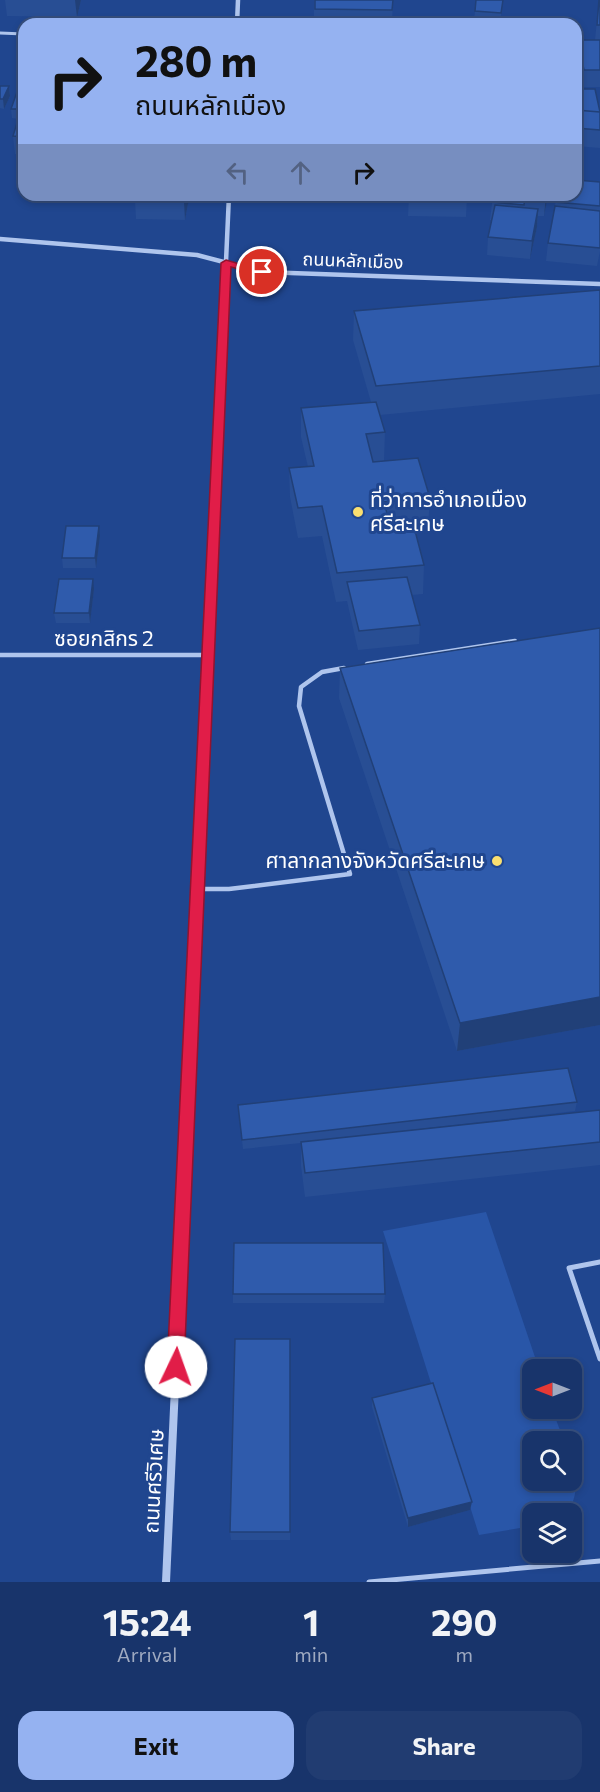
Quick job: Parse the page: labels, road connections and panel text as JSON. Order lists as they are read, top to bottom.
{
  "streets": {
    "street": ["ถนนหลักเมือง", "ถนนศรีวิเศษ"],
    "lane": ["ซอยกสิกร 2"]
  },
  "crossings": [
    ["ถนนหลักเมือง", "ถนนศรีวิเศษ"],
    ["ซอยกสิกร 2", "ถนนศรีวิเศษ"]
  ],
  "places": ["ที่ว่าการอำเภอเมือง ศรีสะเกษ", "ศาลากลางจังหวัดศรีสะเกษ"],
  "north": "left",
  "page": {
    "turn": ["280 m", "ถนนหลักเมือง"],
    "eta": [
      "15:24",
      "Arrival",
      "1",
      "min",
      "290",
      "m"
    ],
    "buttons": ["Exit", "Share"]
  }
}
